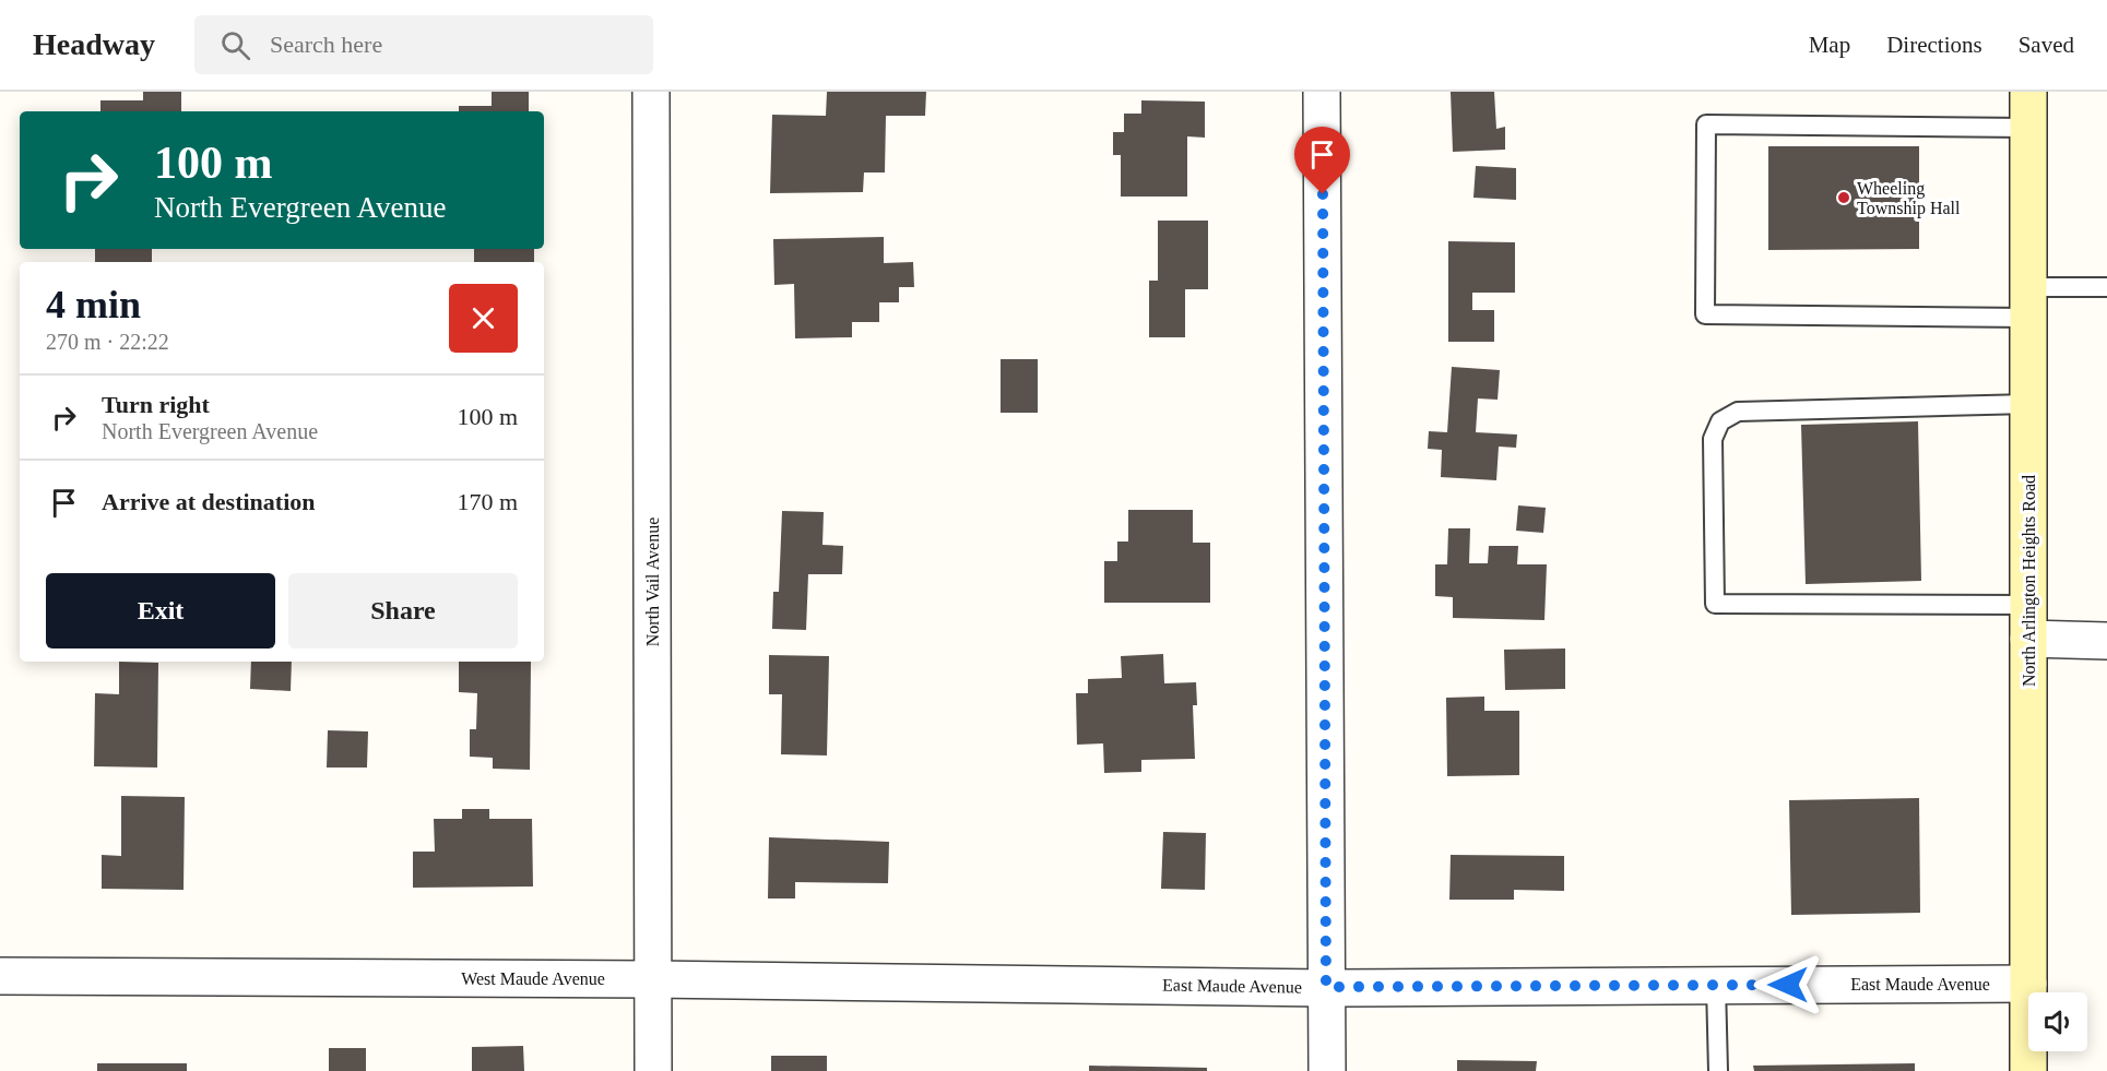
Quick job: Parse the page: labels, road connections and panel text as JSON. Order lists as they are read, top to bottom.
{
  "streets": {
    "main road": ["North Arlington Heights Road"],
    "street": ["North Vail Avenue", "West Maude Avenue", "East Maude Avenue"]
  },
  "crossings": [
    ["North Arlington Heights Road", "East Maude Avenue"],
    ["North Vail Avenue", "West Maude Avenue"],
    ["West Maude Avenue", "East Maude Avenue"]
  ],
  "places": ["Wheeling Township Hall"],
  "page": {
    "header": "Headway",
    "search": "Search here",
    "nav": ["Map", "Directions", "Saved"],
    "turn": ["100 m", "North Evergreen Avenue"],
    "heading": ["4 min", "270 m · 22:22"],
    "list": [
      {
        "name": "Turn right",
        "note": "North Evergreen Avenue",
        "value": "100 m"
      },
      {
        "name": "Arrive at destination",
        "value": "170 m"
      }
    ],
    "buttons": ["Exit", "Share"]
  }
}
